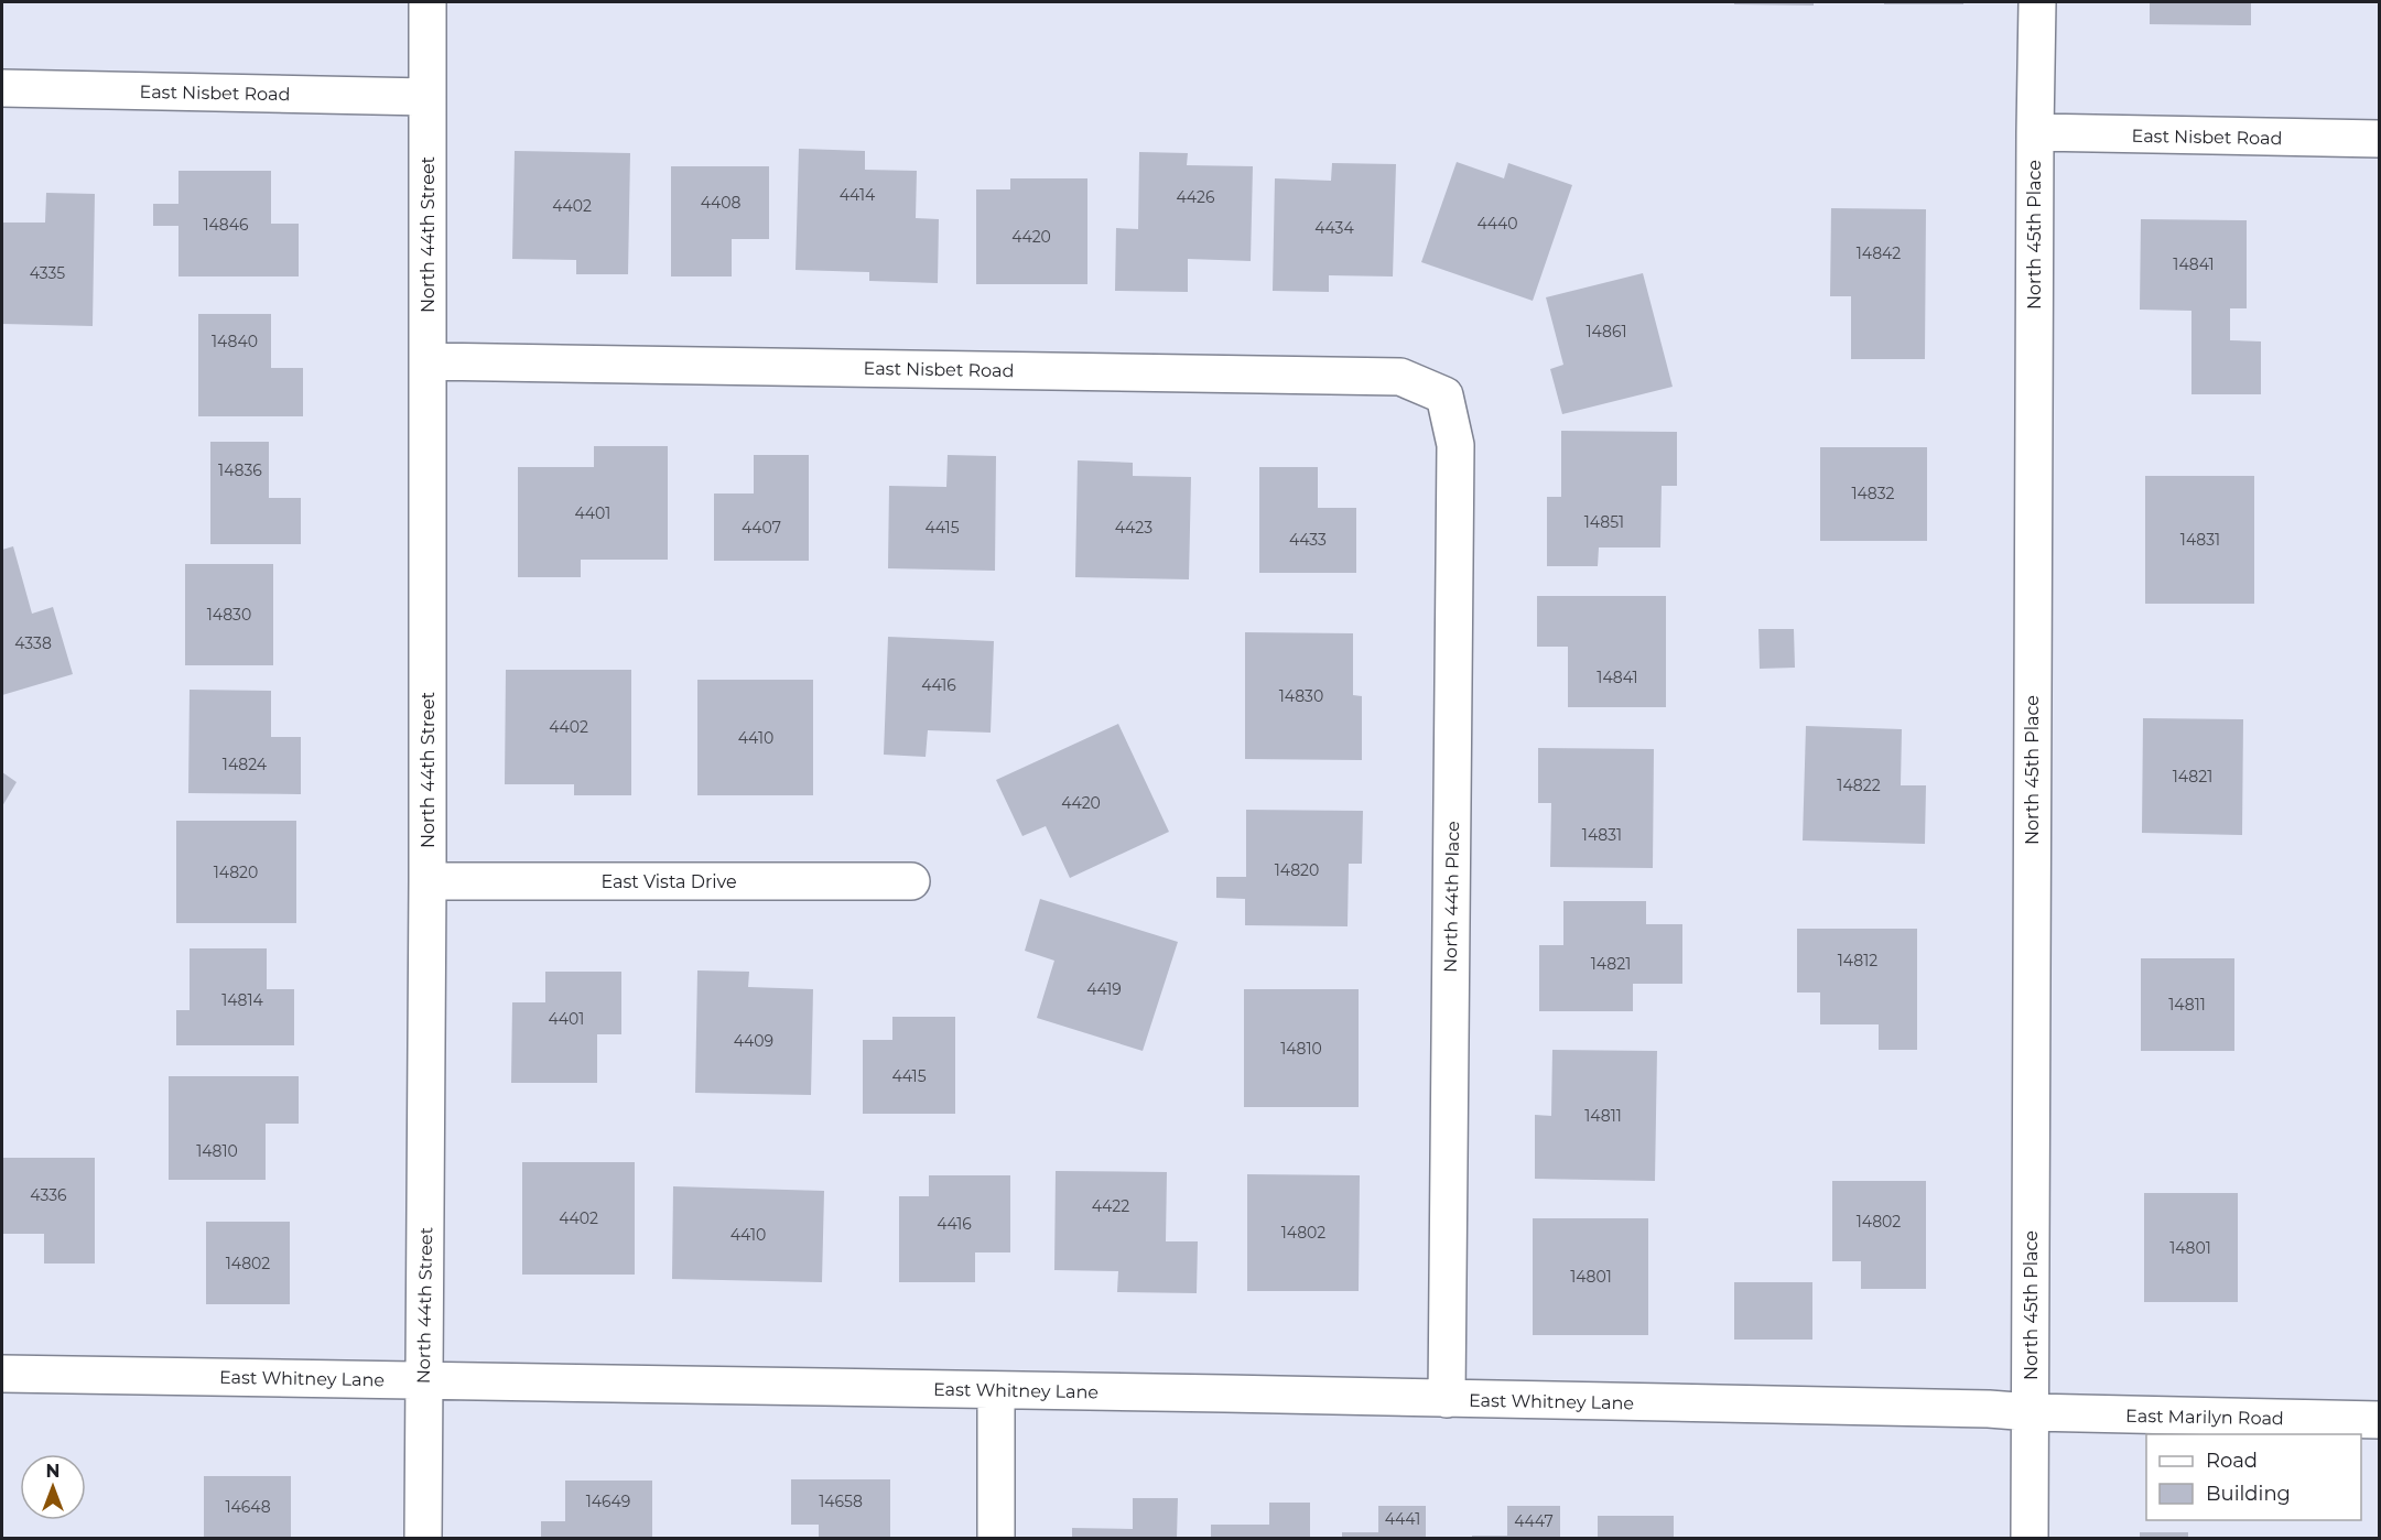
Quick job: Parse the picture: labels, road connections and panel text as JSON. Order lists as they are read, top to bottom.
{
  "streets": {
    "street": [
      "East Nisbet Road",
      "North 44th Street",
      "North 45th Place",
      "East Vista Drive",
      "North 44th Place",
      "East Whitney Lane",
      "East Marilyn Road"
    ]
  },
  "crossings": [
    ["East Nisbet Road", "North 44th Street"],
    ["East Nisbet Road", "North 45th Place"],
    ["East Nisbet Road", "North 44th Place"],
    ["North 44th Street", "East Vista Drive"],
    ["North 44th Street", "East Whitney Lane"],
    ["North 45th Place", "East Whitney Lane"],
    ["North 45th Place", "East Marilyn Road"],
    ["North 44th Place", "East Whitney Lane"],
    ["East Whitney Lane", "East Marilyn Road"]
  ],
  "house_numbers": [
    "4414",
    "4426",
    "4408",
    "4402",
    "4440",
    "14846",
    "4434",
    "4420",
    "14842",
    "14841",
    "4335",
    "14861",
    "14840",
    "14836",
    "14832",
    "4401",
    "14851",
    "4407",
    "4415",
    "4423",
    "4433",
    "14831",
    "14830",
    "4338",
    "14841",
    "4416",
    "14830",
    "4402",
    "4410",
    "14824",
    "14821",
    "14822",
    "4420",
    "14831",
    "14820",
    "14820",
    "14812",
    "14821",
    "4419",
    "14814",
    "14811",
    "4401",
    "4409",
    "14810",
    "4415",
    "14811",
    "14810",
    "4336",
    "4422",
    "4402",
    "14802",
    "4416",
    "14802",
    "4410",
    "14801",
    "14802",
    "14801",
    "14649",
    "14658",
    "14648",
    "4441",
    "4447"
  ],
  "legend": ["Road", "Building"],
  "north": "top"
}
